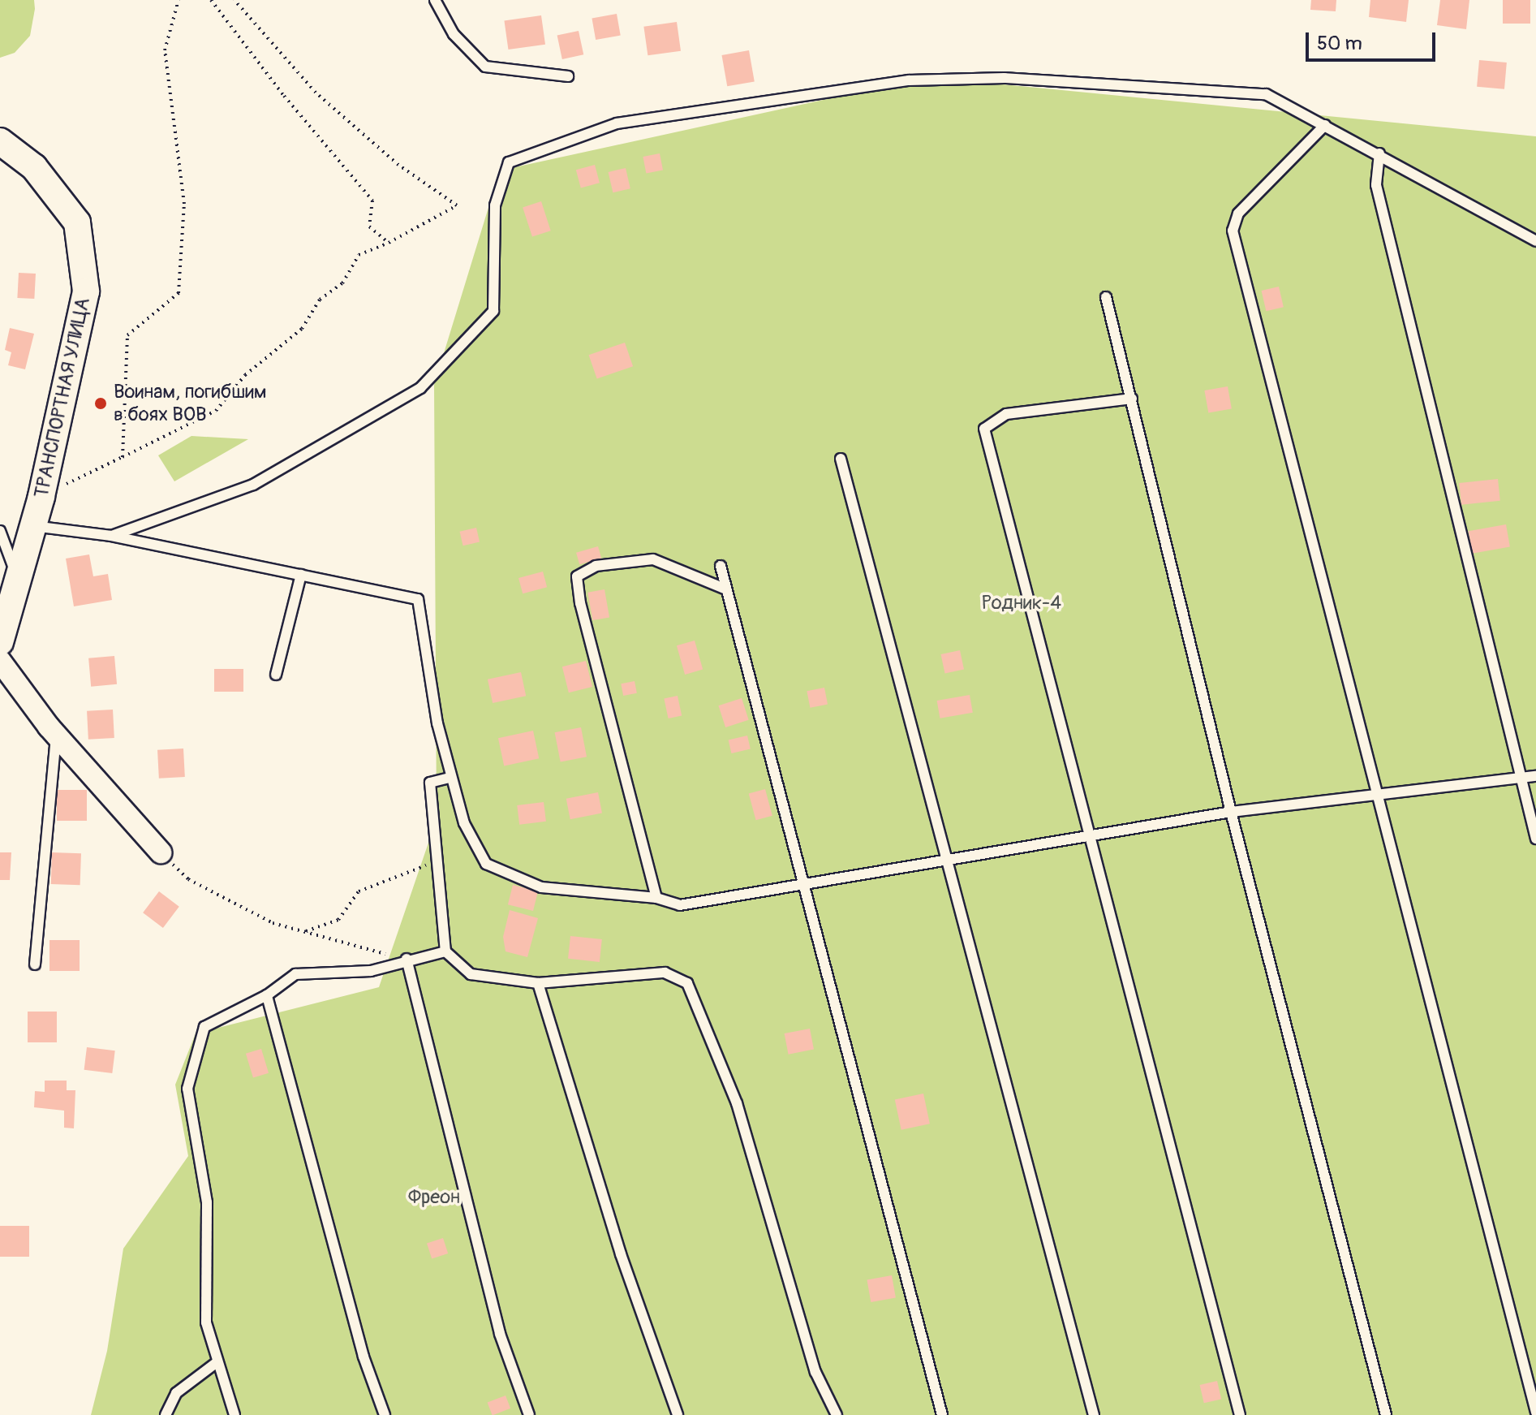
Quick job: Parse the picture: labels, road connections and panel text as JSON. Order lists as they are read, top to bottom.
{
  "streets": {
    "street": ["ТРАНСПОРТНАЯ УЛИЦА"]
  },
  "parks": ["Родник-4", "Фреон"],
  "places": ["Воинам, погибшим в боях ВОВ"],
  "scale_bar": "50 m"
}
